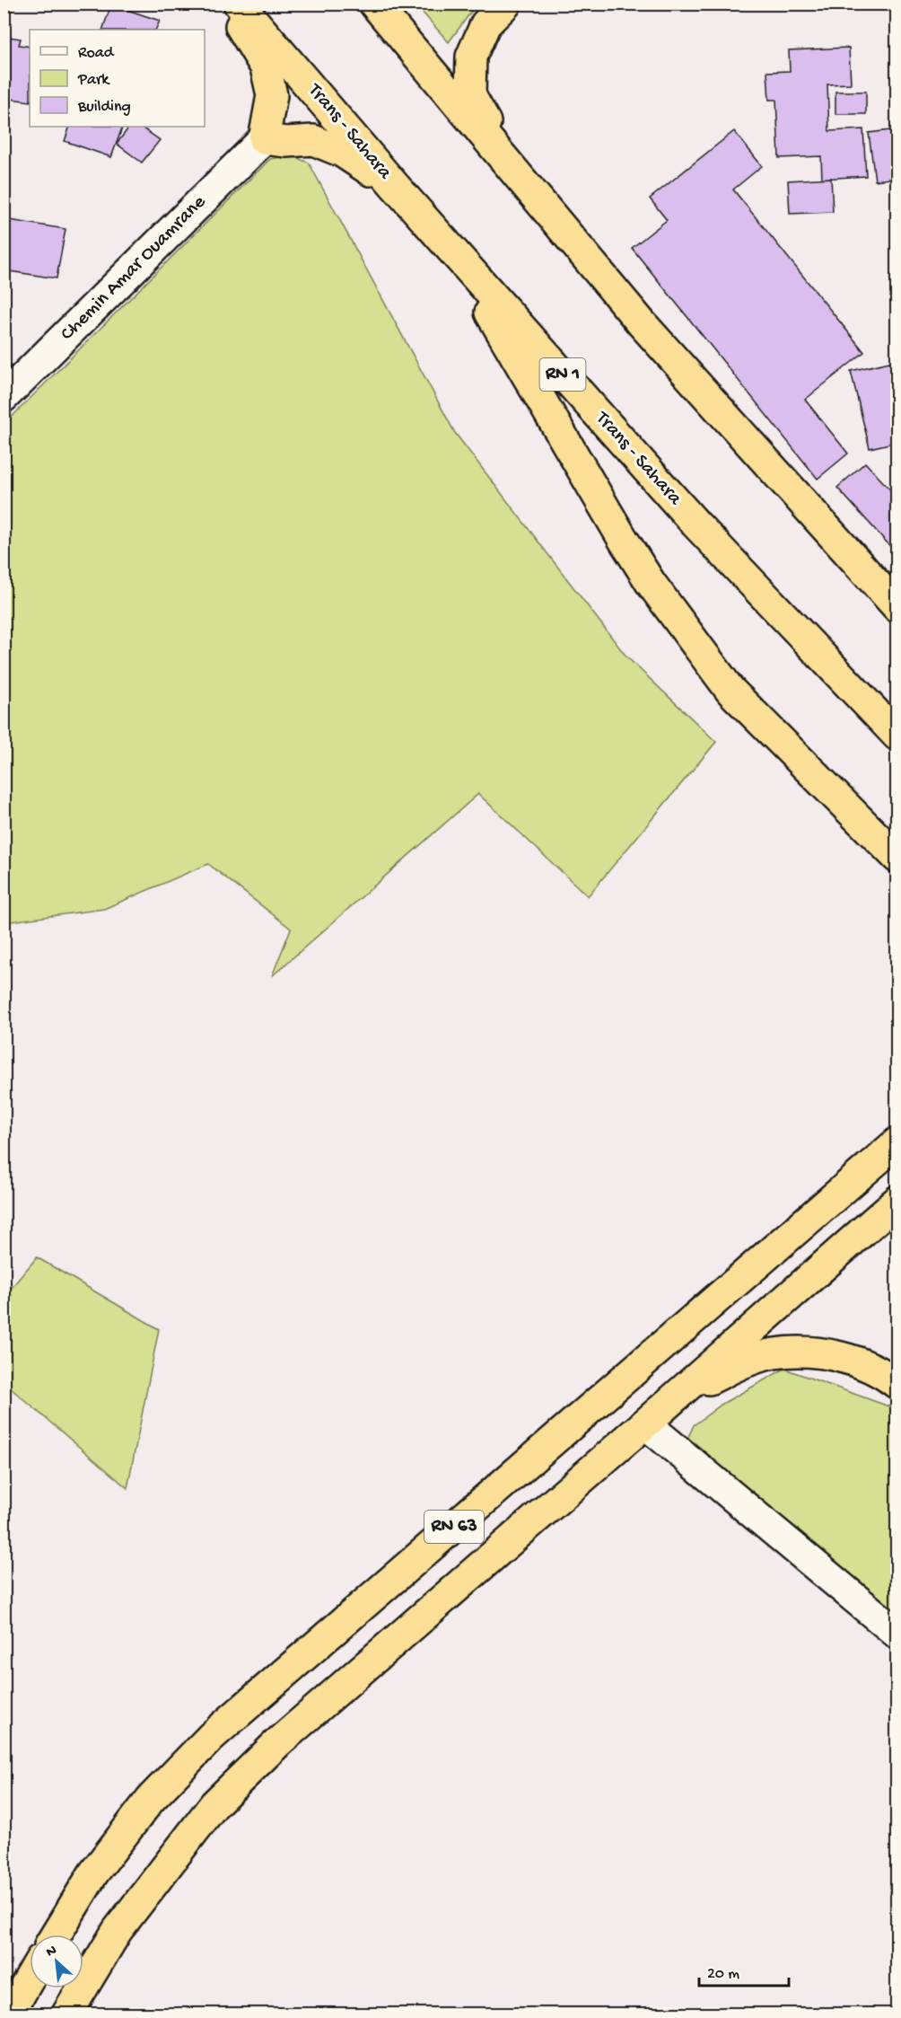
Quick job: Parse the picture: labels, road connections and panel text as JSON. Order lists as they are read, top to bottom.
{
  "streets": {
    "highway": ["Trans - Sahara", "RN 1", "RN 63"],
    "main road": ["Chemin Amar Ouamrane"]
  },
  "legend": ["Road", "Park", "Building"],
  "scale_bar": "20 m",
  "north": "top left"
}
